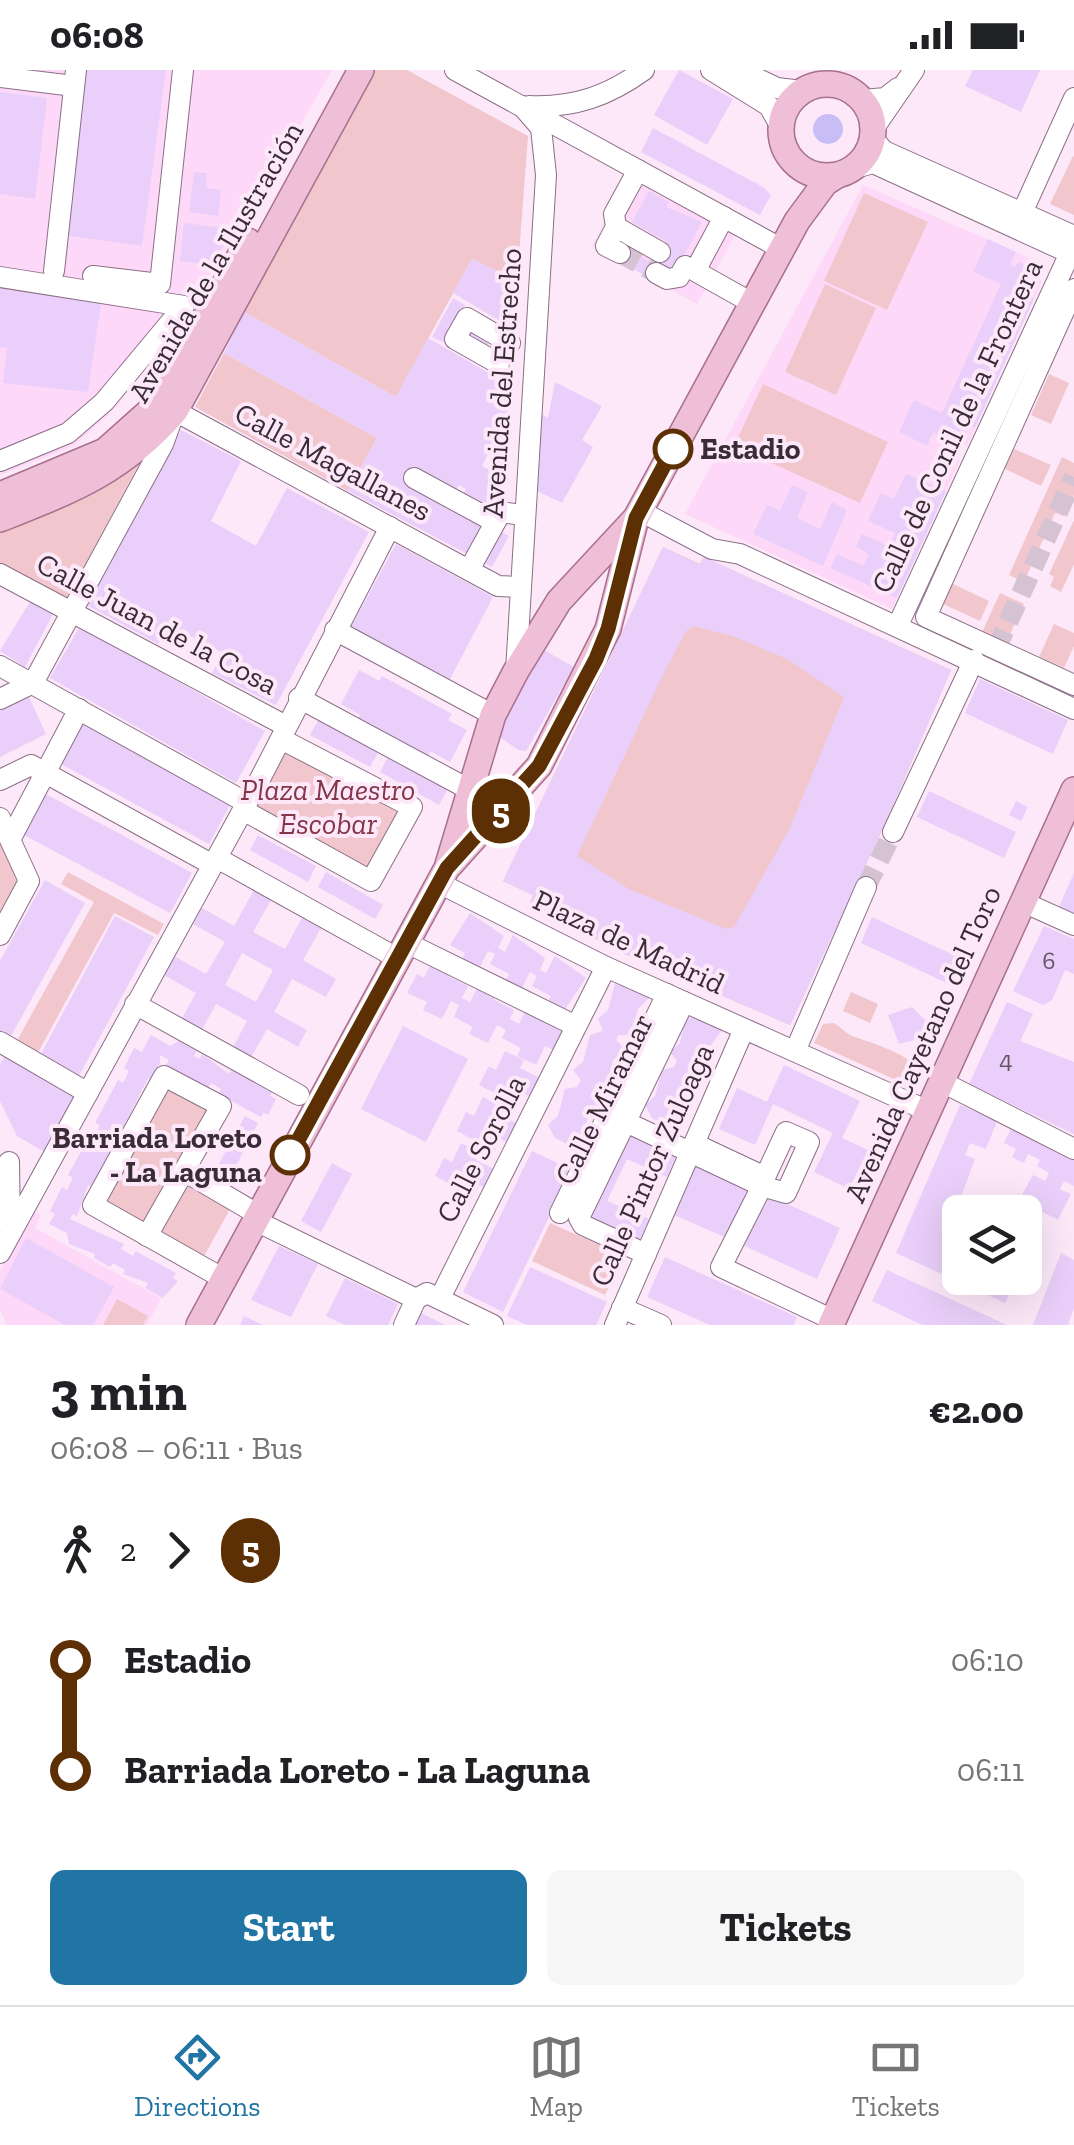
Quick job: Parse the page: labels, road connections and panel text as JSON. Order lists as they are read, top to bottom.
{
  "streets": {
    "main road": ["Avenida de la Ilustración", "Avenida Cayetano del Toro"],
    "street": [
      "Avenida del Estrecho",
      "Calle de Conil de la Frontera",
      "Calle Magallanes",
      "Calle Juan de la Cosa",
      "Plaza de Madrid",
      "Calle Miramar",
      "Calle Sorolla",
      "Calle Pintor Zuloaga"
    ]
  },
  "crossings": [
    ["Avenida de la Ilustración", "Calle Magallanes"],
    ["Avenida del Estrecho", "Calle Magallanes"],
    ["Plaza de Madrid", "Avenida Cayetano del Toro"],
    ["Plaza de Madrid", "Calle Miramar"],
    ["Plaza de Madrid", "Calle Sorolla"],
    ["Plaza de Madrid", "Calle Pintor Zuloaga"]
  ],
  "parks": ["Plaza Maestro Escobar"],
  "places": ["Estadio", "Barriada Loreto - La Laguna"],
  "lines": ["bus line 5"],
  "house_numbers": ["6", "4"],
  "page": {
    "status": "06:08",
    "on_map": "5",
    "heading": ["3 min", "06:08 – 06:11 · Bus", "€2.00"],
    "legs": ["2", "5"],
    "list": [
      {
        "name": "Estadio",
        "value": "06:10"
      },
      {
        "name": "Barriada Loreto - La Laguna",
        "value": "06:11"
      }
    ],
    "buttons": ["Start", "Tickets"],
    "tabs": ["Directions", "Map", "Tickets"]
  }
}
